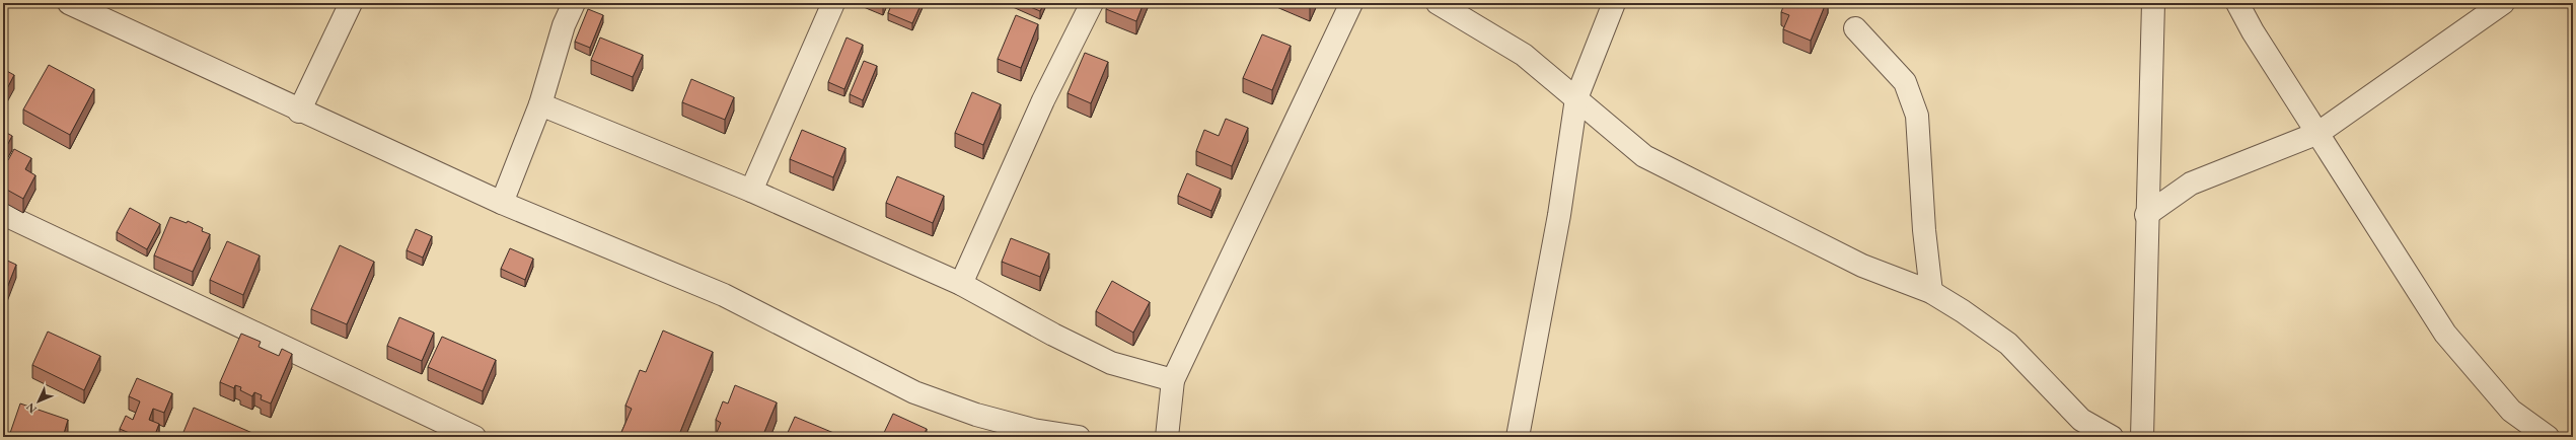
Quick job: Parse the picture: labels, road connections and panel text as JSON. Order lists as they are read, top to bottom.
{
  "north": "bottom left"
}
